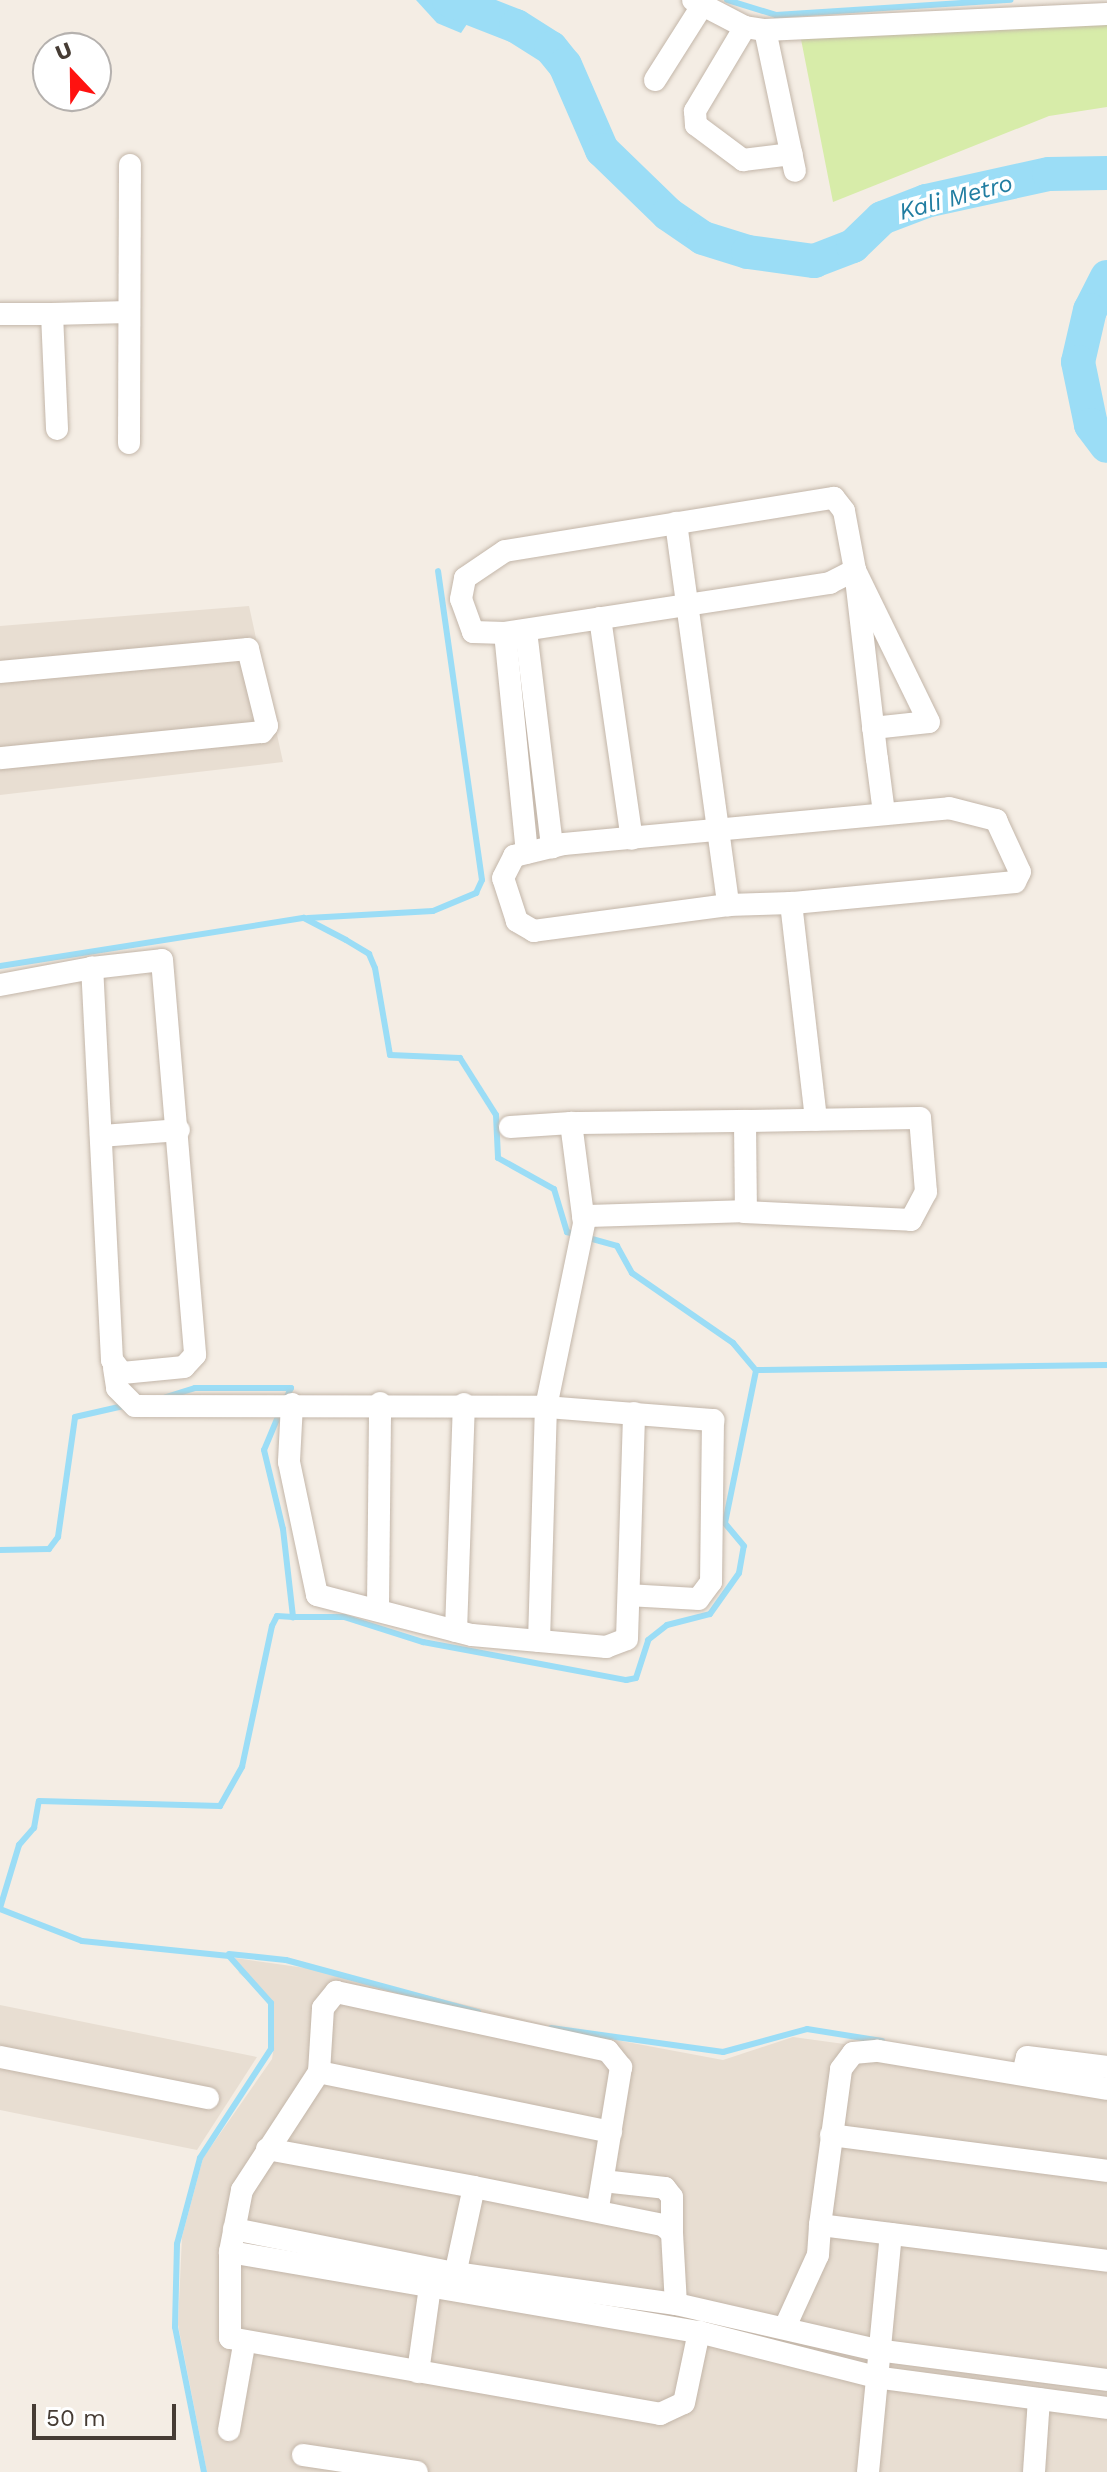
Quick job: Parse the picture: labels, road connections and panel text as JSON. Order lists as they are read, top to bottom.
{
  "water": ["Kali Metro"],
  "scale_bar": "50 m",
  "north": "top"
}
